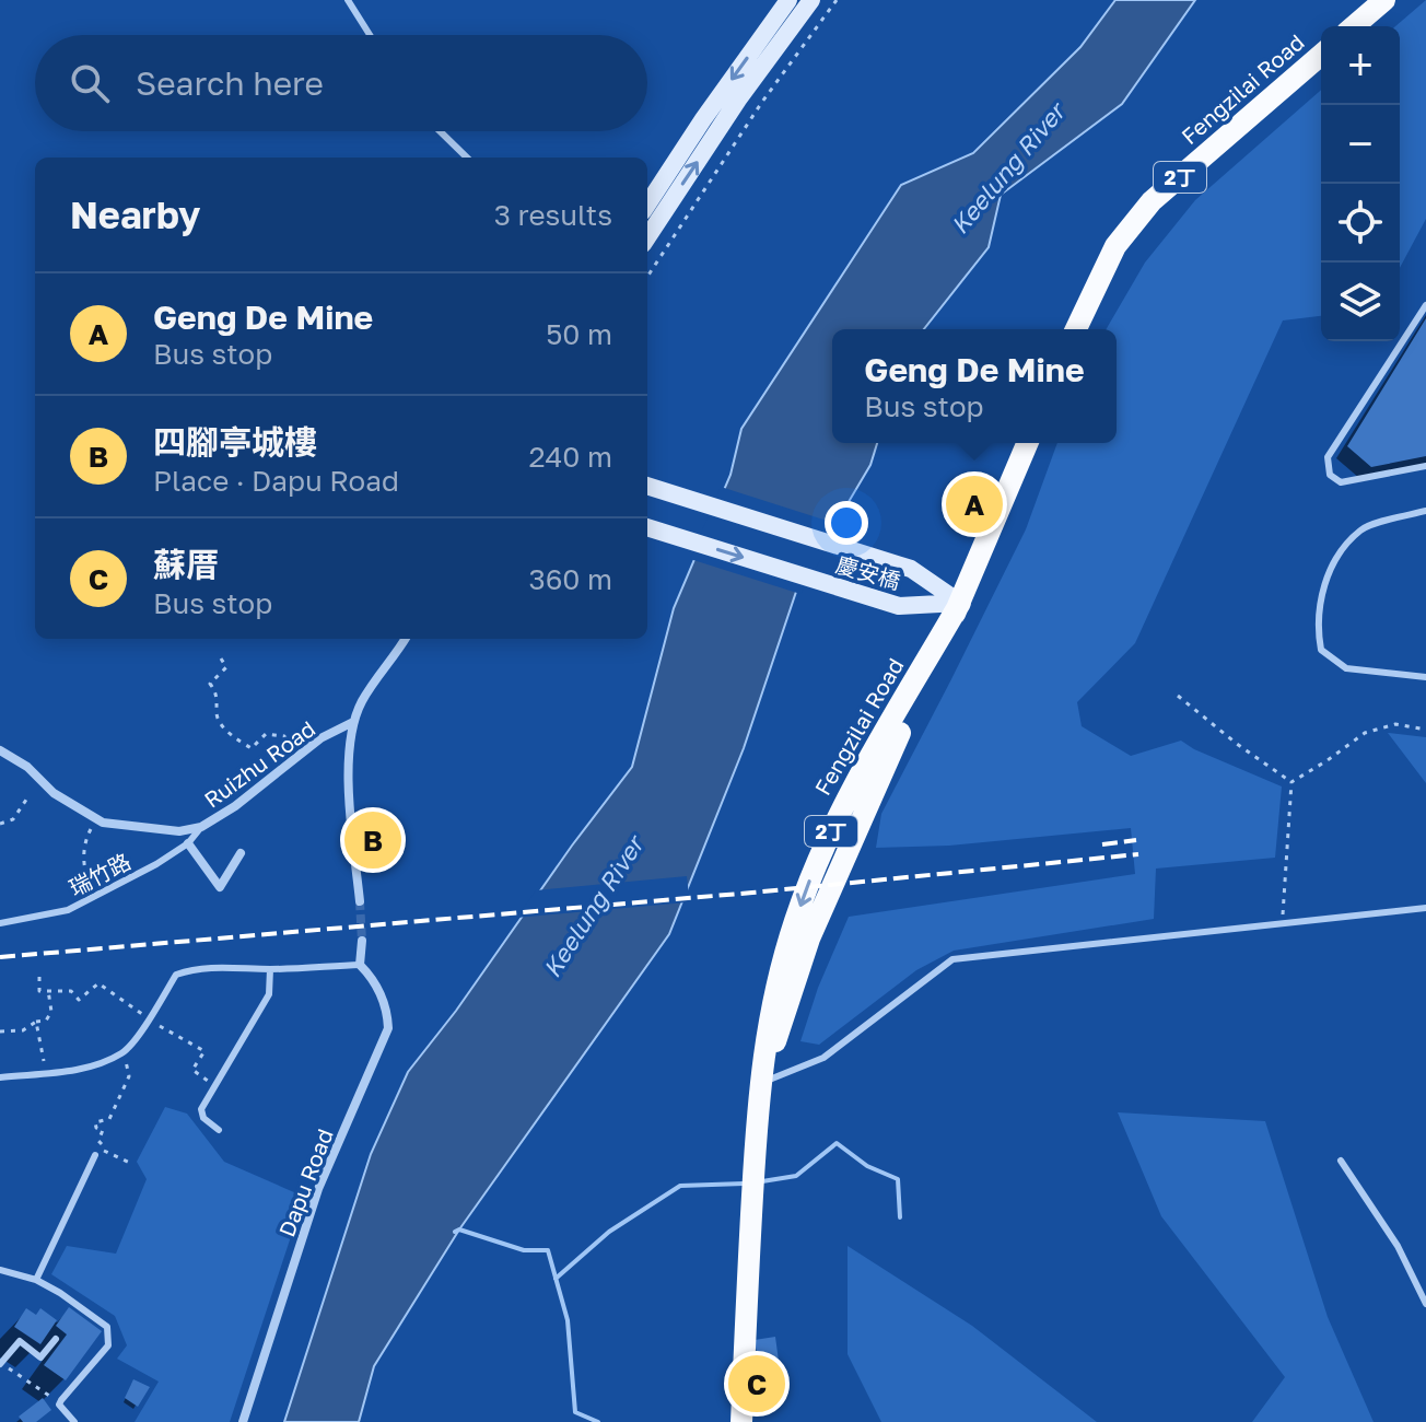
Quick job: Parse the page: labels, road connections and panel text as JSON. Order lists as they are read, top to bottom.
{
  "streets": {
    "main road": ["Fengzilai Road", "2丁"],
    "street": ["慶安橋", "Ruizhu Road", "Dapu Road"],
    "lane": ["瑞竹路"]
  },
  "crossings": [
    ["Fengzilai Road", "慶安橋"],
    ["Ruizhu Road", "瑞竹路"]
  ],
  "water": ["Keelung River"],
  "page": {
    "map_buttons": ["+", "−"],
    "search": "Search here",
    "heading": ["Nearby", "3 results"],
    "list": [
      {
        "mark": "A",
        "name": "Geng De Mine",
        "note": "Bus stop",
        "value": "50 m"
      },
      {
        "mark": "B",
        "name": "四腳亭城樓",
        "note": "Place · Dapu Road",
        "value": "240 m"
      },
      {
        "mark": "C",
        "name": "蘇厝",
        "note": "Bus stop",
        "value": "360 m"
      }
    ],
    "popup": ["Geng De Mine", "Bus stop"],
    "pins": ["A", "B", "C"]
  }
}
